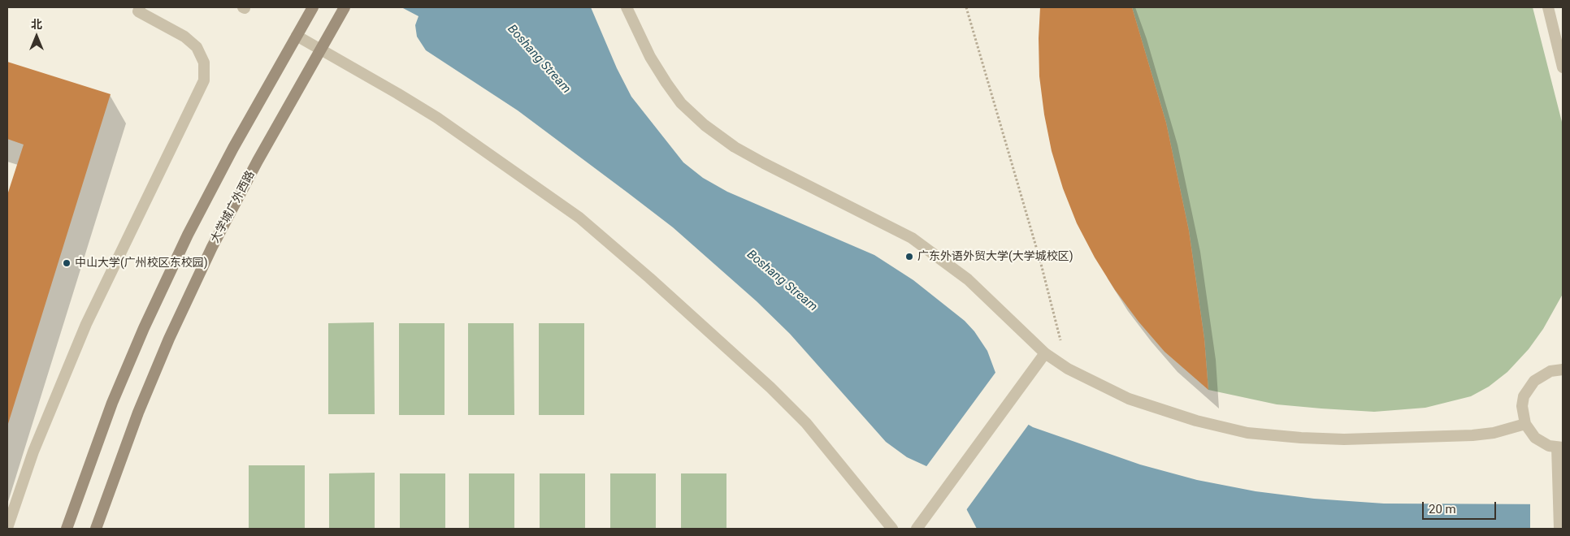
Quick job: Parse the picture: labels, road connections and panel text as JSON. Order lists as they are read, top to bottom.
{
  "streets": {
    "main road": ["大学城广外西路"]
  },
  "water": ["Boshang Stream"],
  "places": ["广东外语外贸大学(大学城校区)", "中山大学(广州校区东校园)"],
  "scale_bar": "20 m",
  "north": "top"
}
